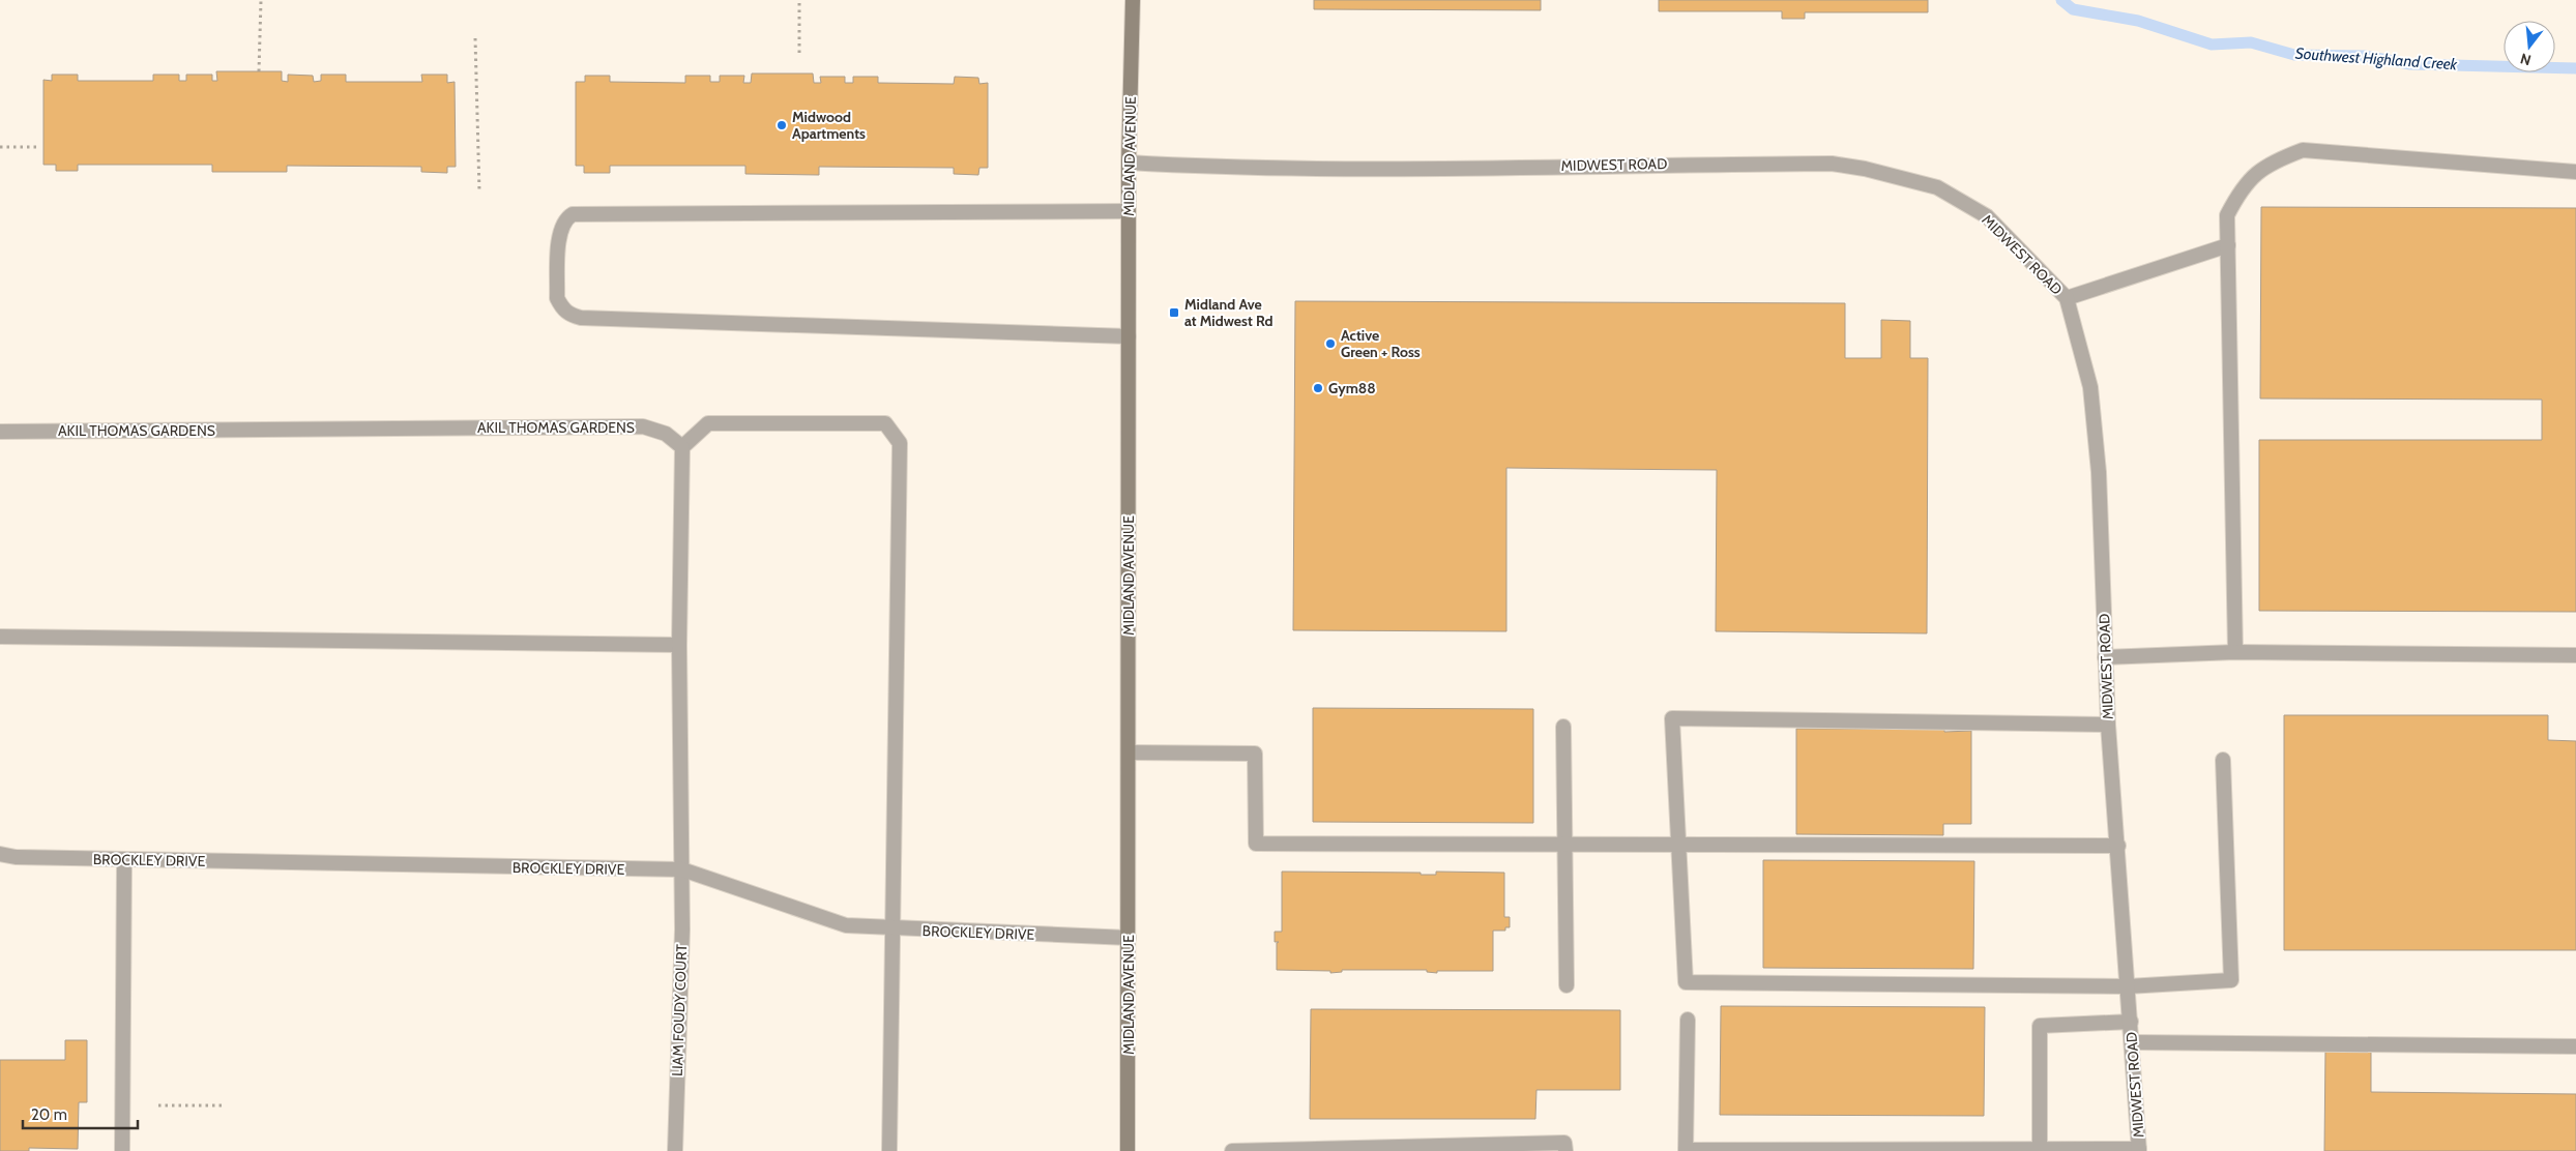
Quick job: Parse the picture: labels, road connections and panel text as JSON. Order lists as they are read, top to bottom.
{
  "streets": {
    "main road": ["MIDLAND AVENUE"],
    "street": [
      "MIDWEST ROAD",
      "AKIL THOMAS GARDENS",
      "BROCKLEY DRIVE",
      "LIAM FOUDY COURT"
    ]
  },
  "crossings": [
    ["MIDLAND AVENUE", "MIDWEST ROAD"],
    ["MIDLAND AVENUE", "BROCKLEY DRIVE"],
    ["BROCKLEY DRIVE", "LIAM FOUDY COURT"]
  ],
  "water": ["Southwest Highland Creek"],
  "places": {
    "other": ["Midwood Apartments", "Active Green + Ross", "Gym88"],
    "transit": ["Midland Ave at Midwest Rd"]
  },
  "scale_bar": "20 m",
  "north": "bottom"
}
